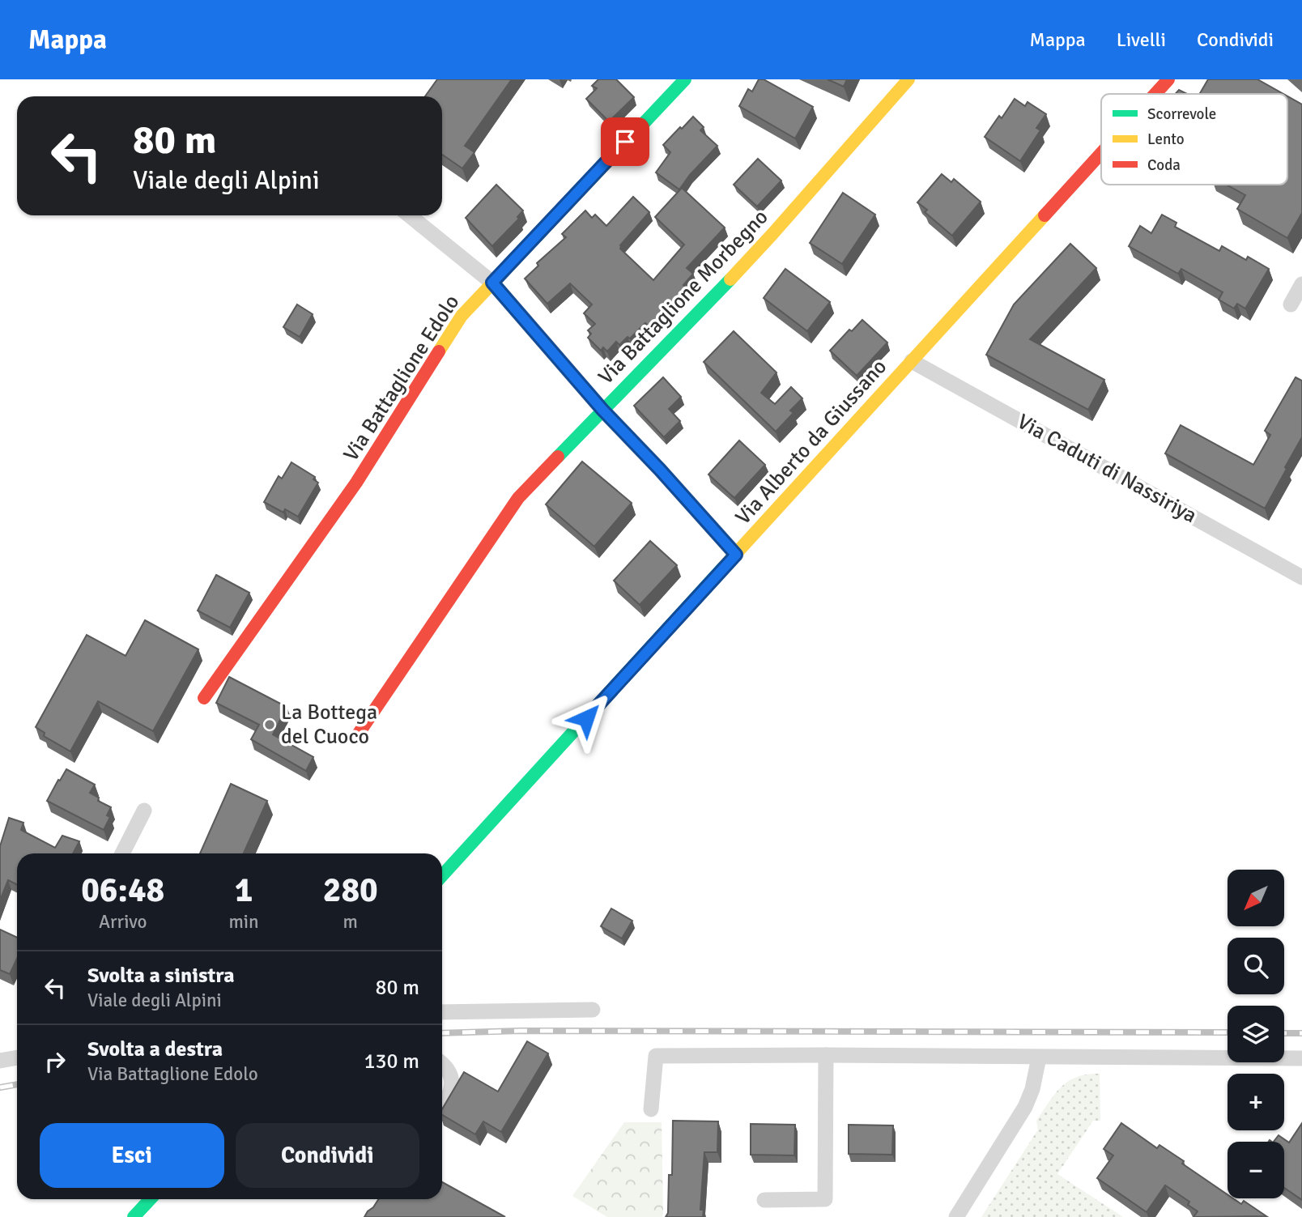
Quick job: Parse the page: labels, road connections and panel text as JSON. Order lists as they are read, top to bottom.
{
  "streets": {
    "street": [
      "Via Battaglione Morbegno",
      "Via Battaglione Edolo",
      "Via Alberto da Giussano",
      "Via Caduti di Nassiriya"
    ]
  },
  "crossings": [
    ["Via Alberto da Giussano", "Via Caduti di Nassiriya"]
  ],
  "places": ["La Bottega del Cuoco"],
  "legend": ["Scorrevole", "Lento", "Coda"],
  "north": "bottom left",
  "page": {
    "header": "Mappa",
    "nav": ["Mappa", "Livelli", "Condividi"],
    "turn": ["80 m", "Viale degli Alpini"],
    "eta": [
      "06:48",
      "Arrivo",
      "1",
      "min",
      "280",
      "m"
    ],
    "map_buttons": ["+", "−"],
    "list": [
      {
        "name": "Svolta a sinistra",
        "note": "Viale degli Alpini",
        "value": "80 m"
      },
      {
        "name": "Svolta a destra",
        "note": "Via Battaglione Edolo",
        "value": "130 m"
      }
    ],
    "buttons": ["Esci", "Condividi"]
  }
}
